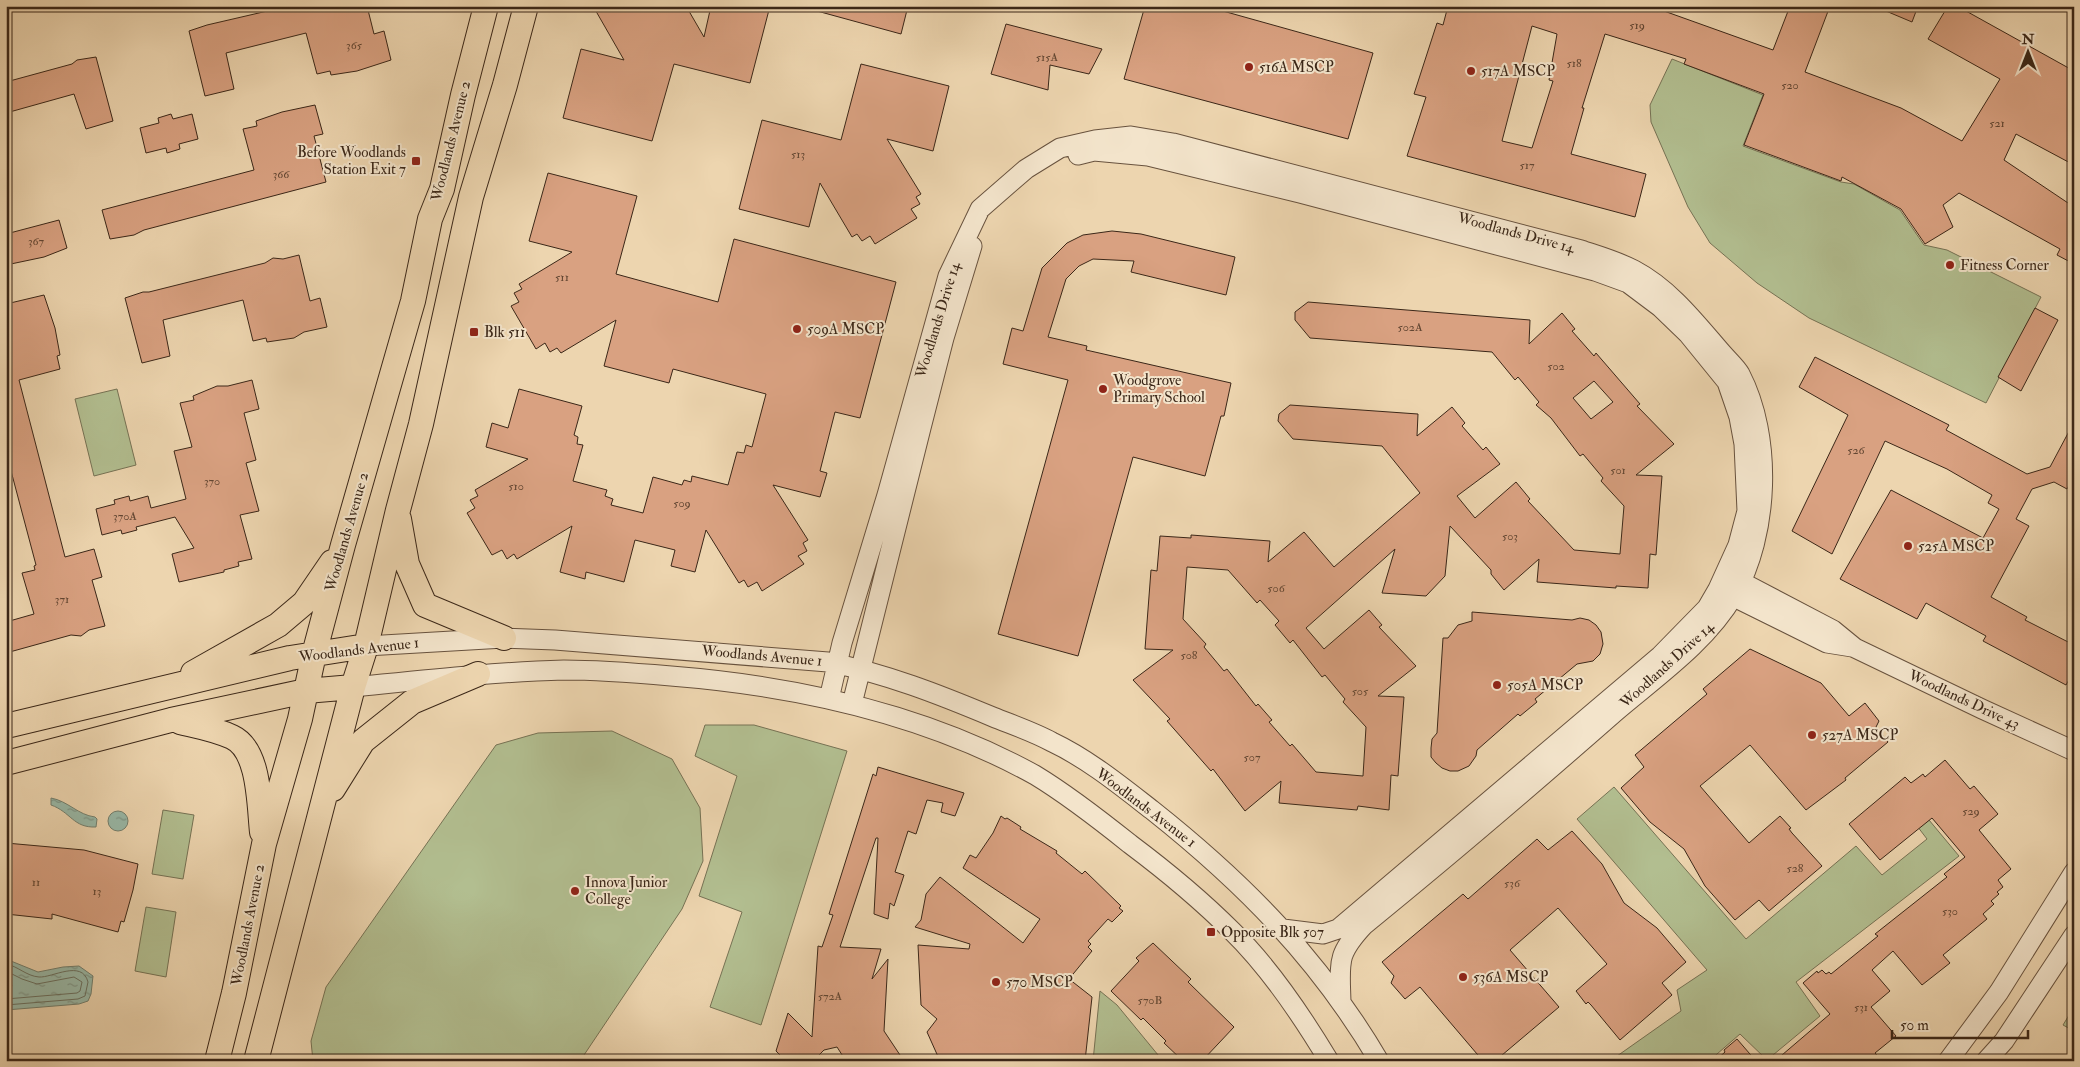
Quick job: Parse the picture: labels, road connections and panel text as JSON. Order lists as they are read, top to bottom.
{
  "streets": {
    "main road": ["Woodlands Avenue 2", "Woodlands Avenue 1"],
    "street": ["Woodlands Drive 14", "Woodlands Drive 43"]
  },
  "crossings": [
    ["Woodlands Avenue 2", "Woodlands Avenue 1"],
    ["Woodlands Drive 14", "Woodlands Avenue 1"],
    ["Woodlands Drive 14", "Woodlands Drive 43"]
  ],
  "places": {
    "other": [
      "516A MSCP",
      "517A MSCP",
      "Fitness Corner",
      "509A MSCP",
      "Woodgrove Primary School",
      "525A MSCP",
      "505A MSCP",
      "527A MSCP",
      "Innova Junior College",
      "536A MSCP",
      "570 MSCP"
    ],
    "transit": ["Before Woodlands Station Exit 7", "Blk 511", "Opposite Blk 507"]
  },
  "house_numbers": [
    "519",
    "365",
    "515A",
    "518",
    "520",
    "521",
    "513",
    "517",
    "366",
    "367",
    "511",
    "502A",
    "502",
    "526",
    "501",
    "370",
    "510",
    "509",
    "370A",
    "503",
    "506",
    "371",
    "508",
    "505",
    "507",
    "529",
    "528",
    "11",
    "536",
    "13",
    "530",
    "572A",
    "570B",
    "531"
  ],
  "scale_bar": "50 m",
  "north": "top"
}
